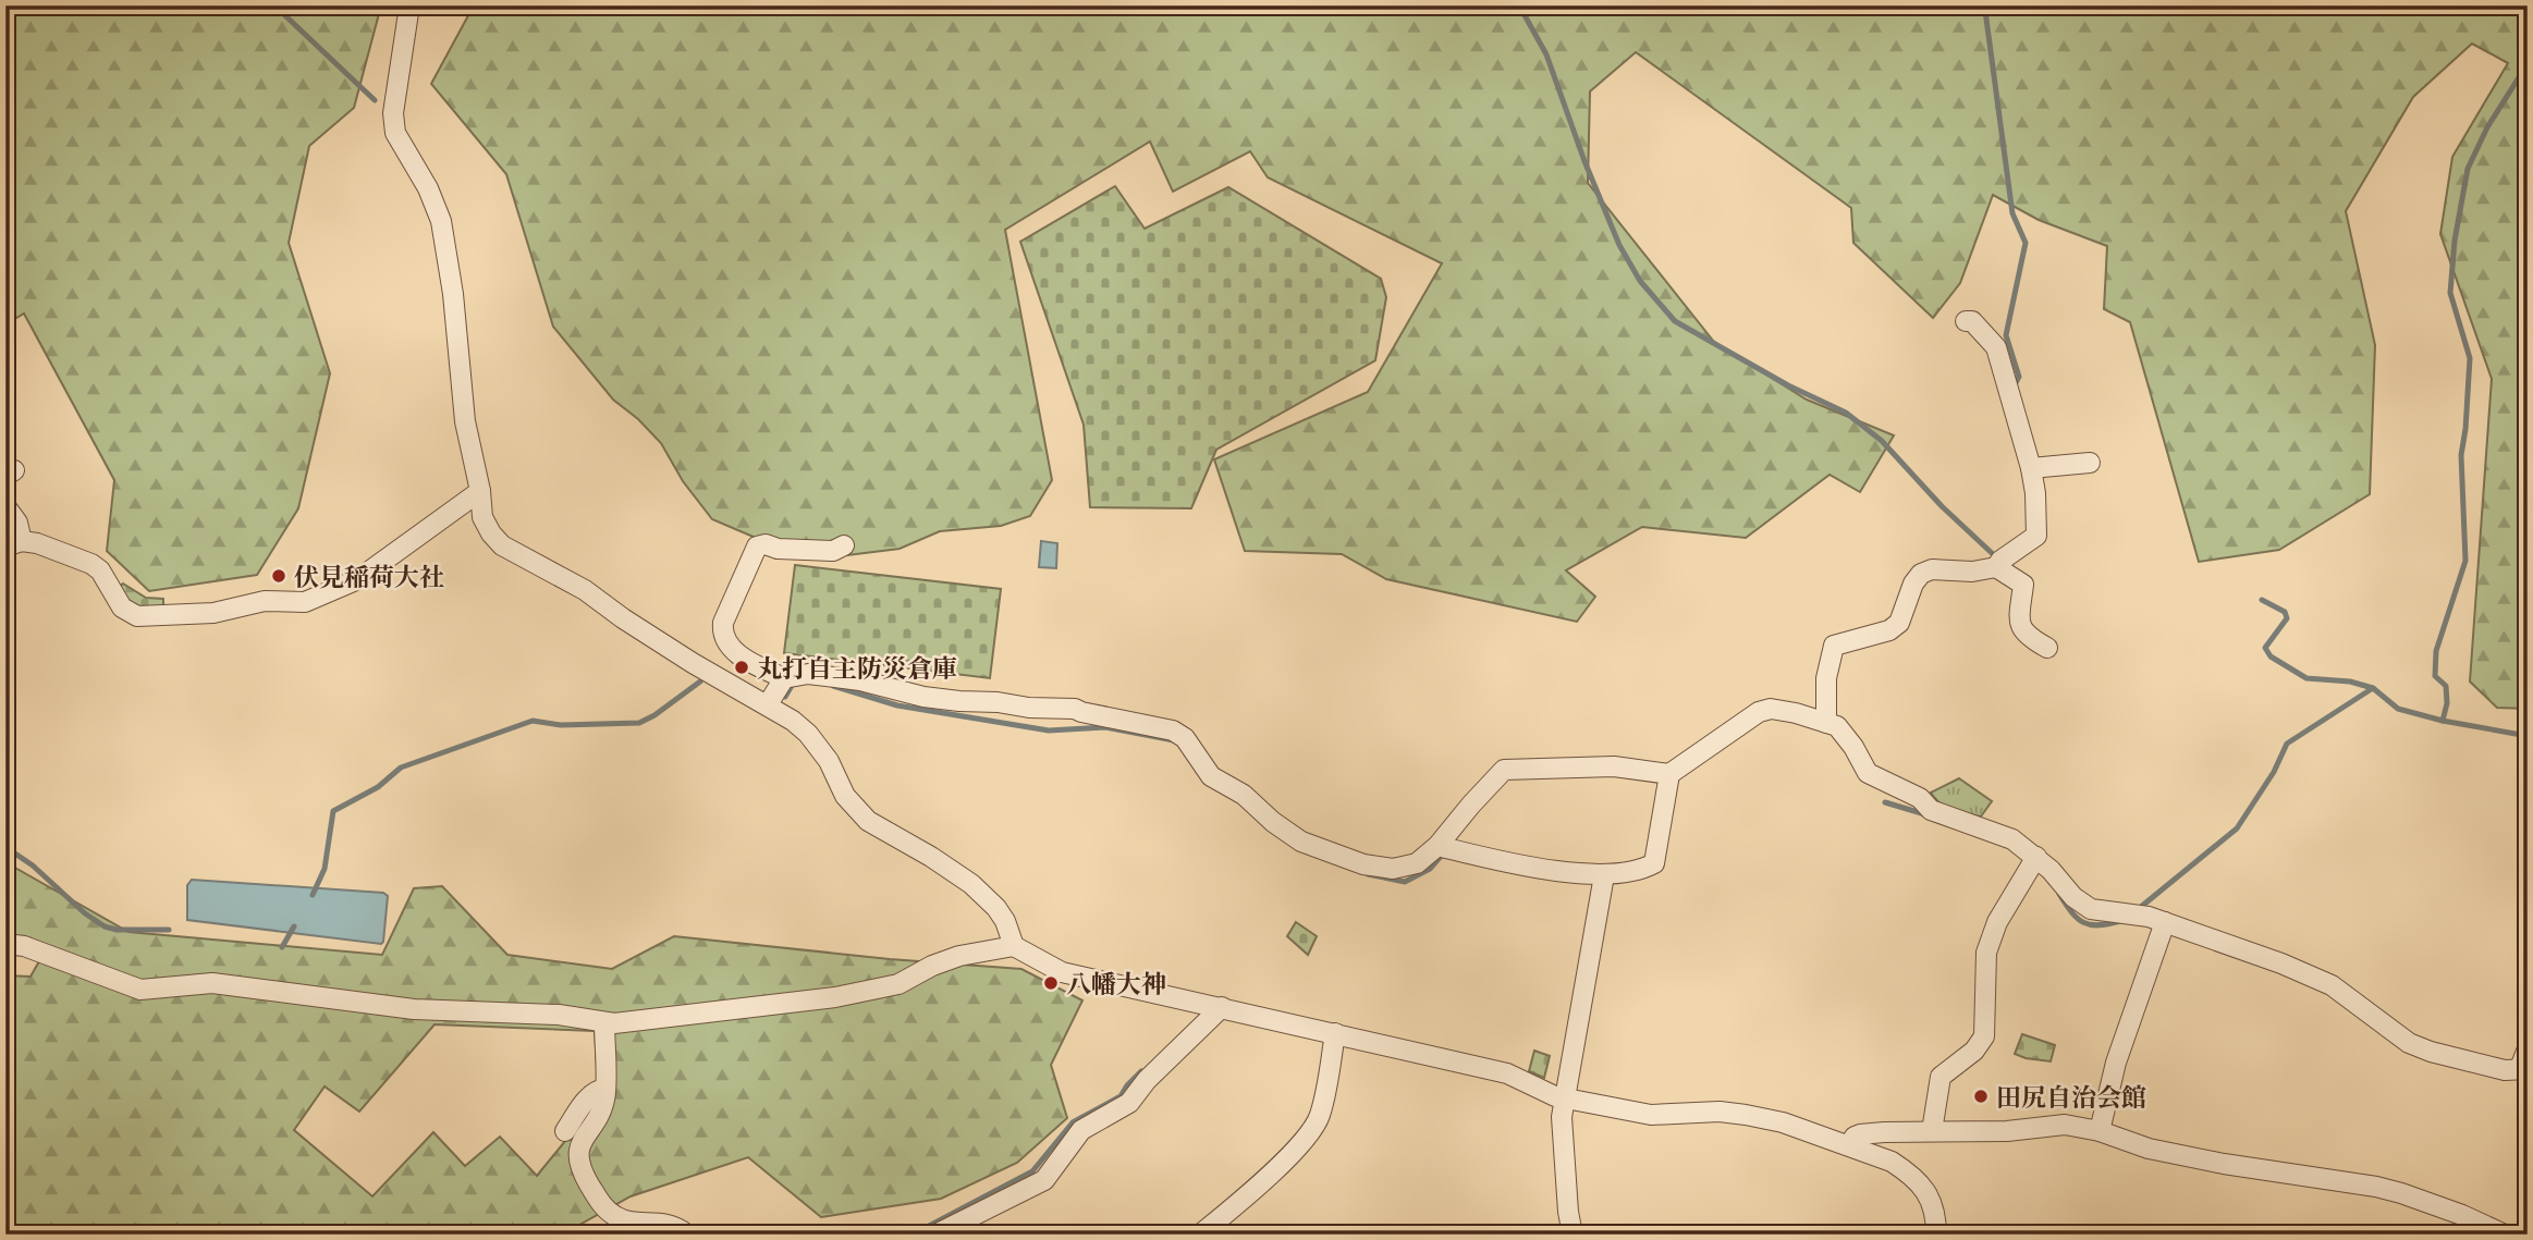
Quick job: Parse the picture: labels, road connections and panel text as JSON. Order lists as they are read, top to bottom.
{
  "places": [
    "伏見稲荷大社",
    "丸打自主防災倉庫",
    "八幡大神",
    "田尻自治会館"
  ]
}
